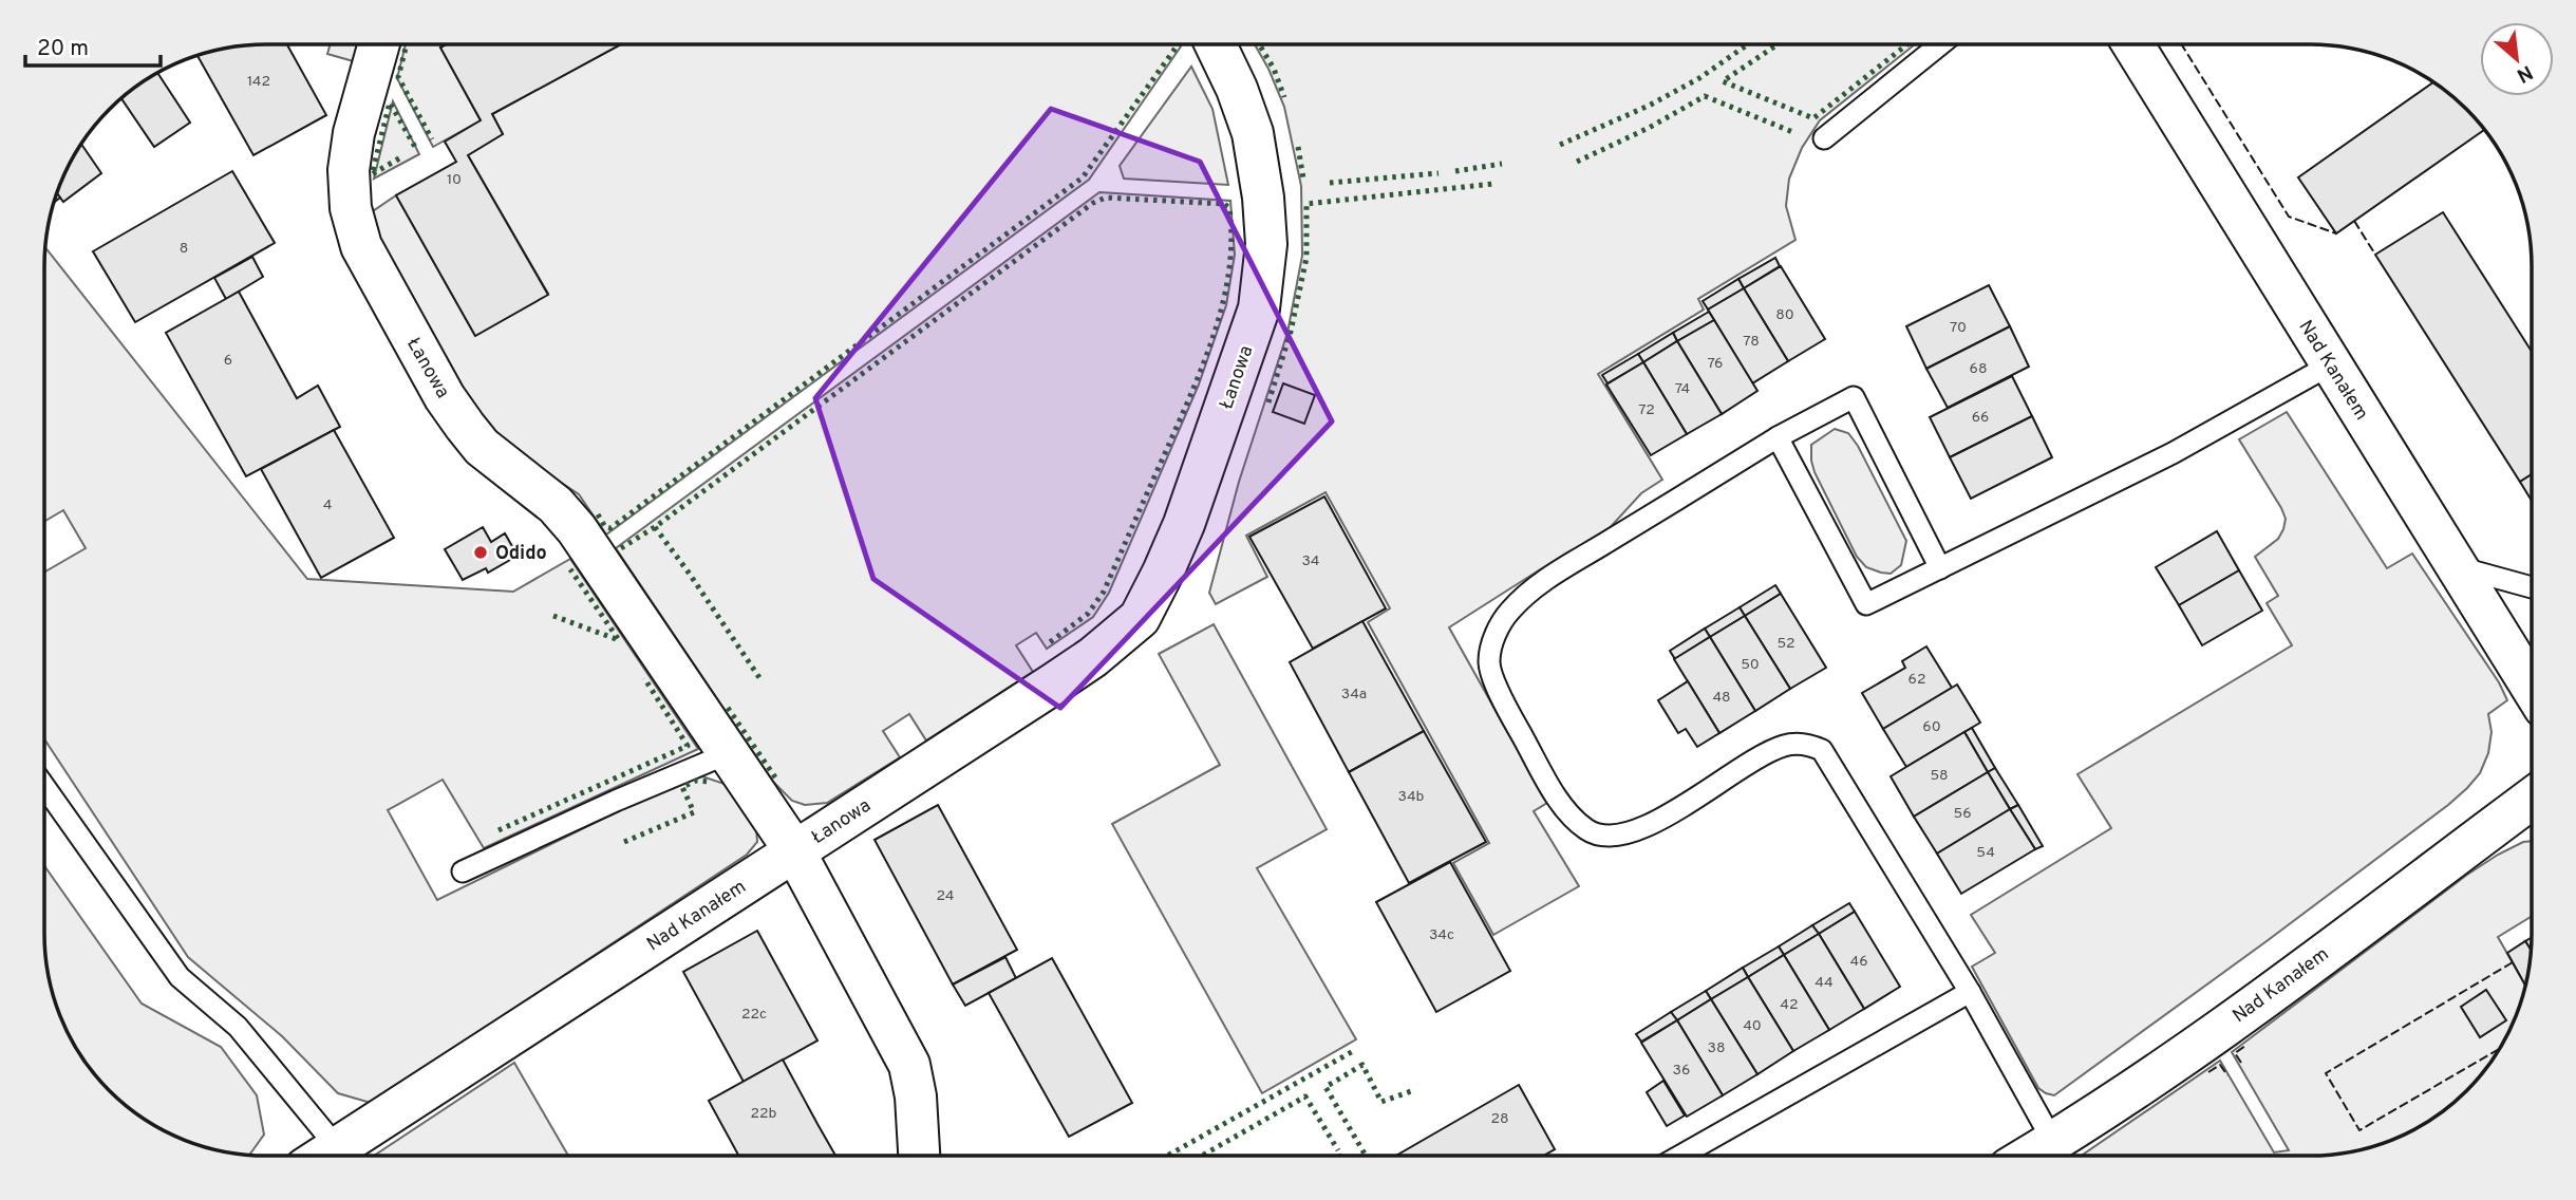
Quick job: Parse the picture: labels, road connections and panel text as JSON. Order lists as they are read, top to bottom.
{
  "streets": {
    "street": ["Łanowa", "Nad Kanałem"]
  },
  "crossings": [
    ["Łanowa", "Nad Kanałem"]
  ],
  "places": ["Odido"],
  "house_numbers": [
    "142",
    "10",
    "8",
    "80",
    "70",
    "78",
    "6",
    "76",
    "68",
    "74",
    "72",
    "66",
    "4",
    "34",
    "52",
    "50",
    "62",
    "34a",
    "48",
    "60",
    "58",
    "34b",
    "56",
    "54",
    "24",
    "34c",
    "46",
    "44",
    "42",
    "22c",
    "40",
    "38",
    "36",
    "22b",
    "28"
  ],
  "scale_bar": "20 m",
  "north": "bottom right"
}
